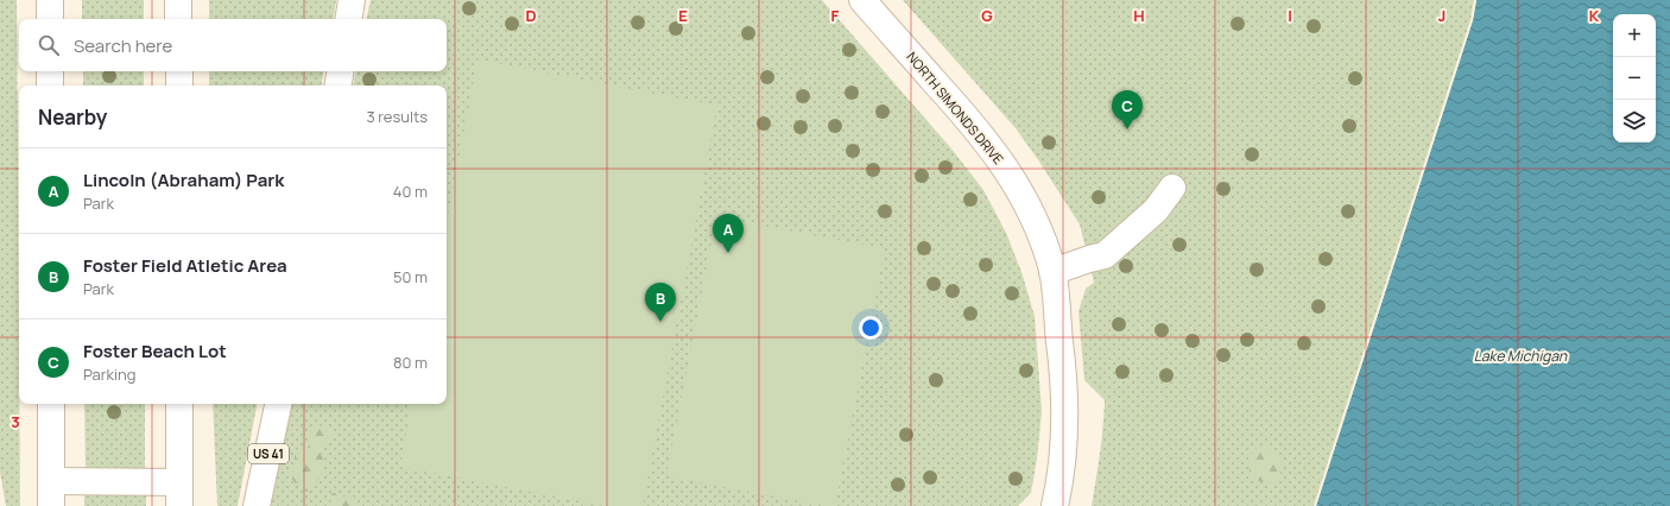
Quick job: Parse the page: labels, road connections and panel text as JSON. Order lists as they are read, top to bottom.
{
  "streets": {
    "main road": ["NORTH SIMONDS DRIVE", "US 41"]
  },
  "water": ["Lake Michigan"],
  "page": {
    "map_buttons": ["+", "−"],
    "search": "Search here",
    "heading": ["Nearby", "3 results"],
    "pins": ["C", "A", "B"],
    "list": [
      {
        "mark": "A",
        "name": "Lincoln (Abraham) Park",
        "note": "Park",
        "value": "40 m"
      },
      {
        "mark": "B",
        "name": "Foster Field Atletic Area",
        "note": "Park",
        "value": "50 m"
      },
      {
        "mark": "C",
        "name": "Foster Beach Lot",
        "note": "Parking",
        "value": "80 m"
      }
    ]
  },
  "grid": {
    "columns": [
      "D",
      "E",
      "F",
      "G",
      "H",
      "I",
      "J",
      "K"
    ],
    "rows": ["3"]
  }
}
